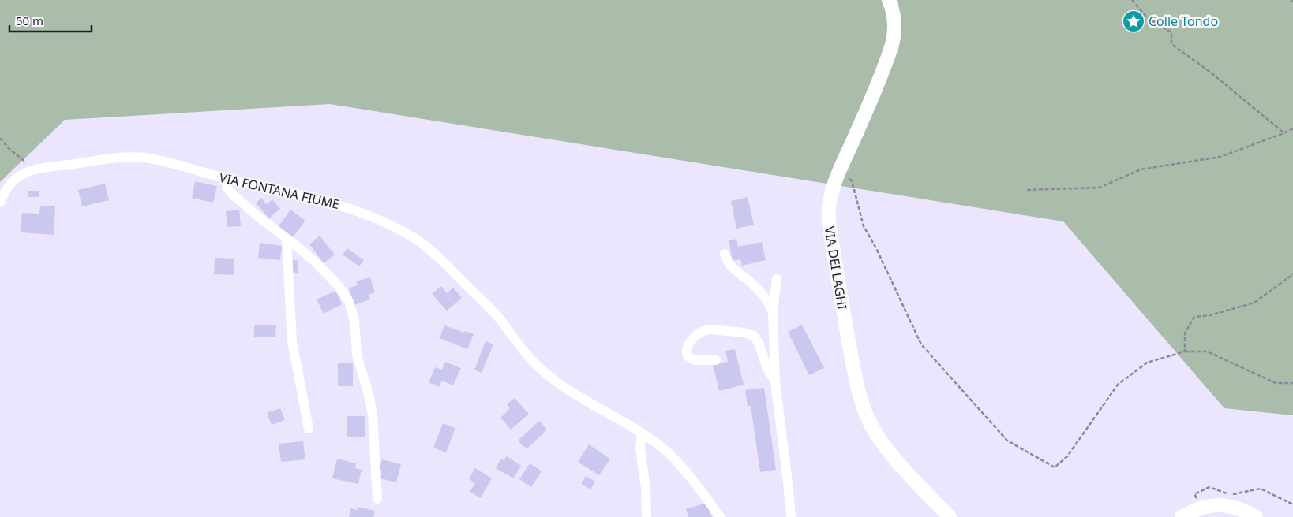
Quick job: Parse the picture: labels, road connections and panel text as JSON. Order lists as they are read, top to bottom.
{
  "streets": {
    "main road": ["VIA DEI LAGHI"],
    "street": ["VIA FONTANA FIUME"]
  },
  "places": {
    "place": ["Colle Tondo"]
  },
  "scale_bar": "50 m"
}
